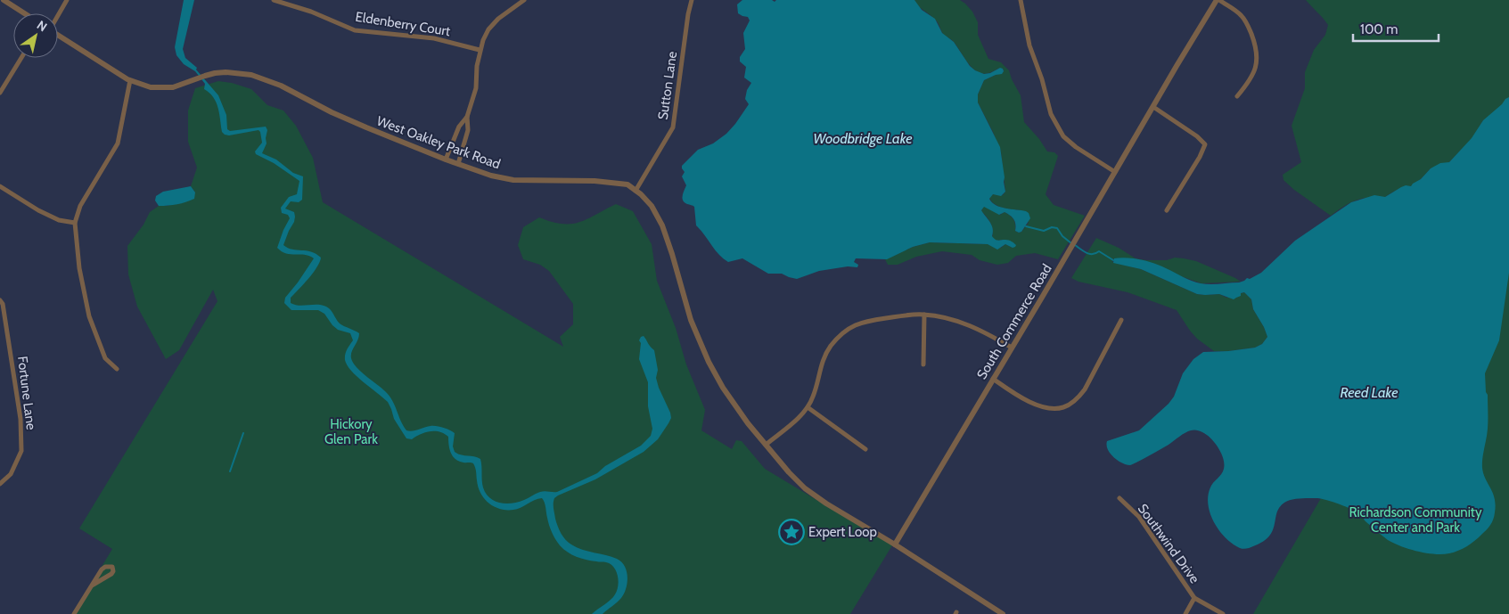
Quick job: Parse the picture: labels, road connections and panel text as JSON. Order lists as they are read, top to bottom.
{
  "streets": {
    "street": [
      "Eldenberry Court",
      "Sutton Lane",
      "West Oakley Park Road",
      "South Commerce Road",
      "Fortune Lane",
      "Southwind Drive"
    ]
  },
  "crossings": [
    ["Sutton Lane", "West Oakley Park Road"],
    ["West Oakley Park Road", "South Commerce Road"]
  ],
  "water": ["Woodbridge Lake", "Reed Lake"],
  "parks": ["Hickory Glen Park", "Richardson Community Center and Park"],
  "places": {
    "place": ["Expert Loop"]
  },
  "scale_bar": "100 m",
  "north": "top right"
}
